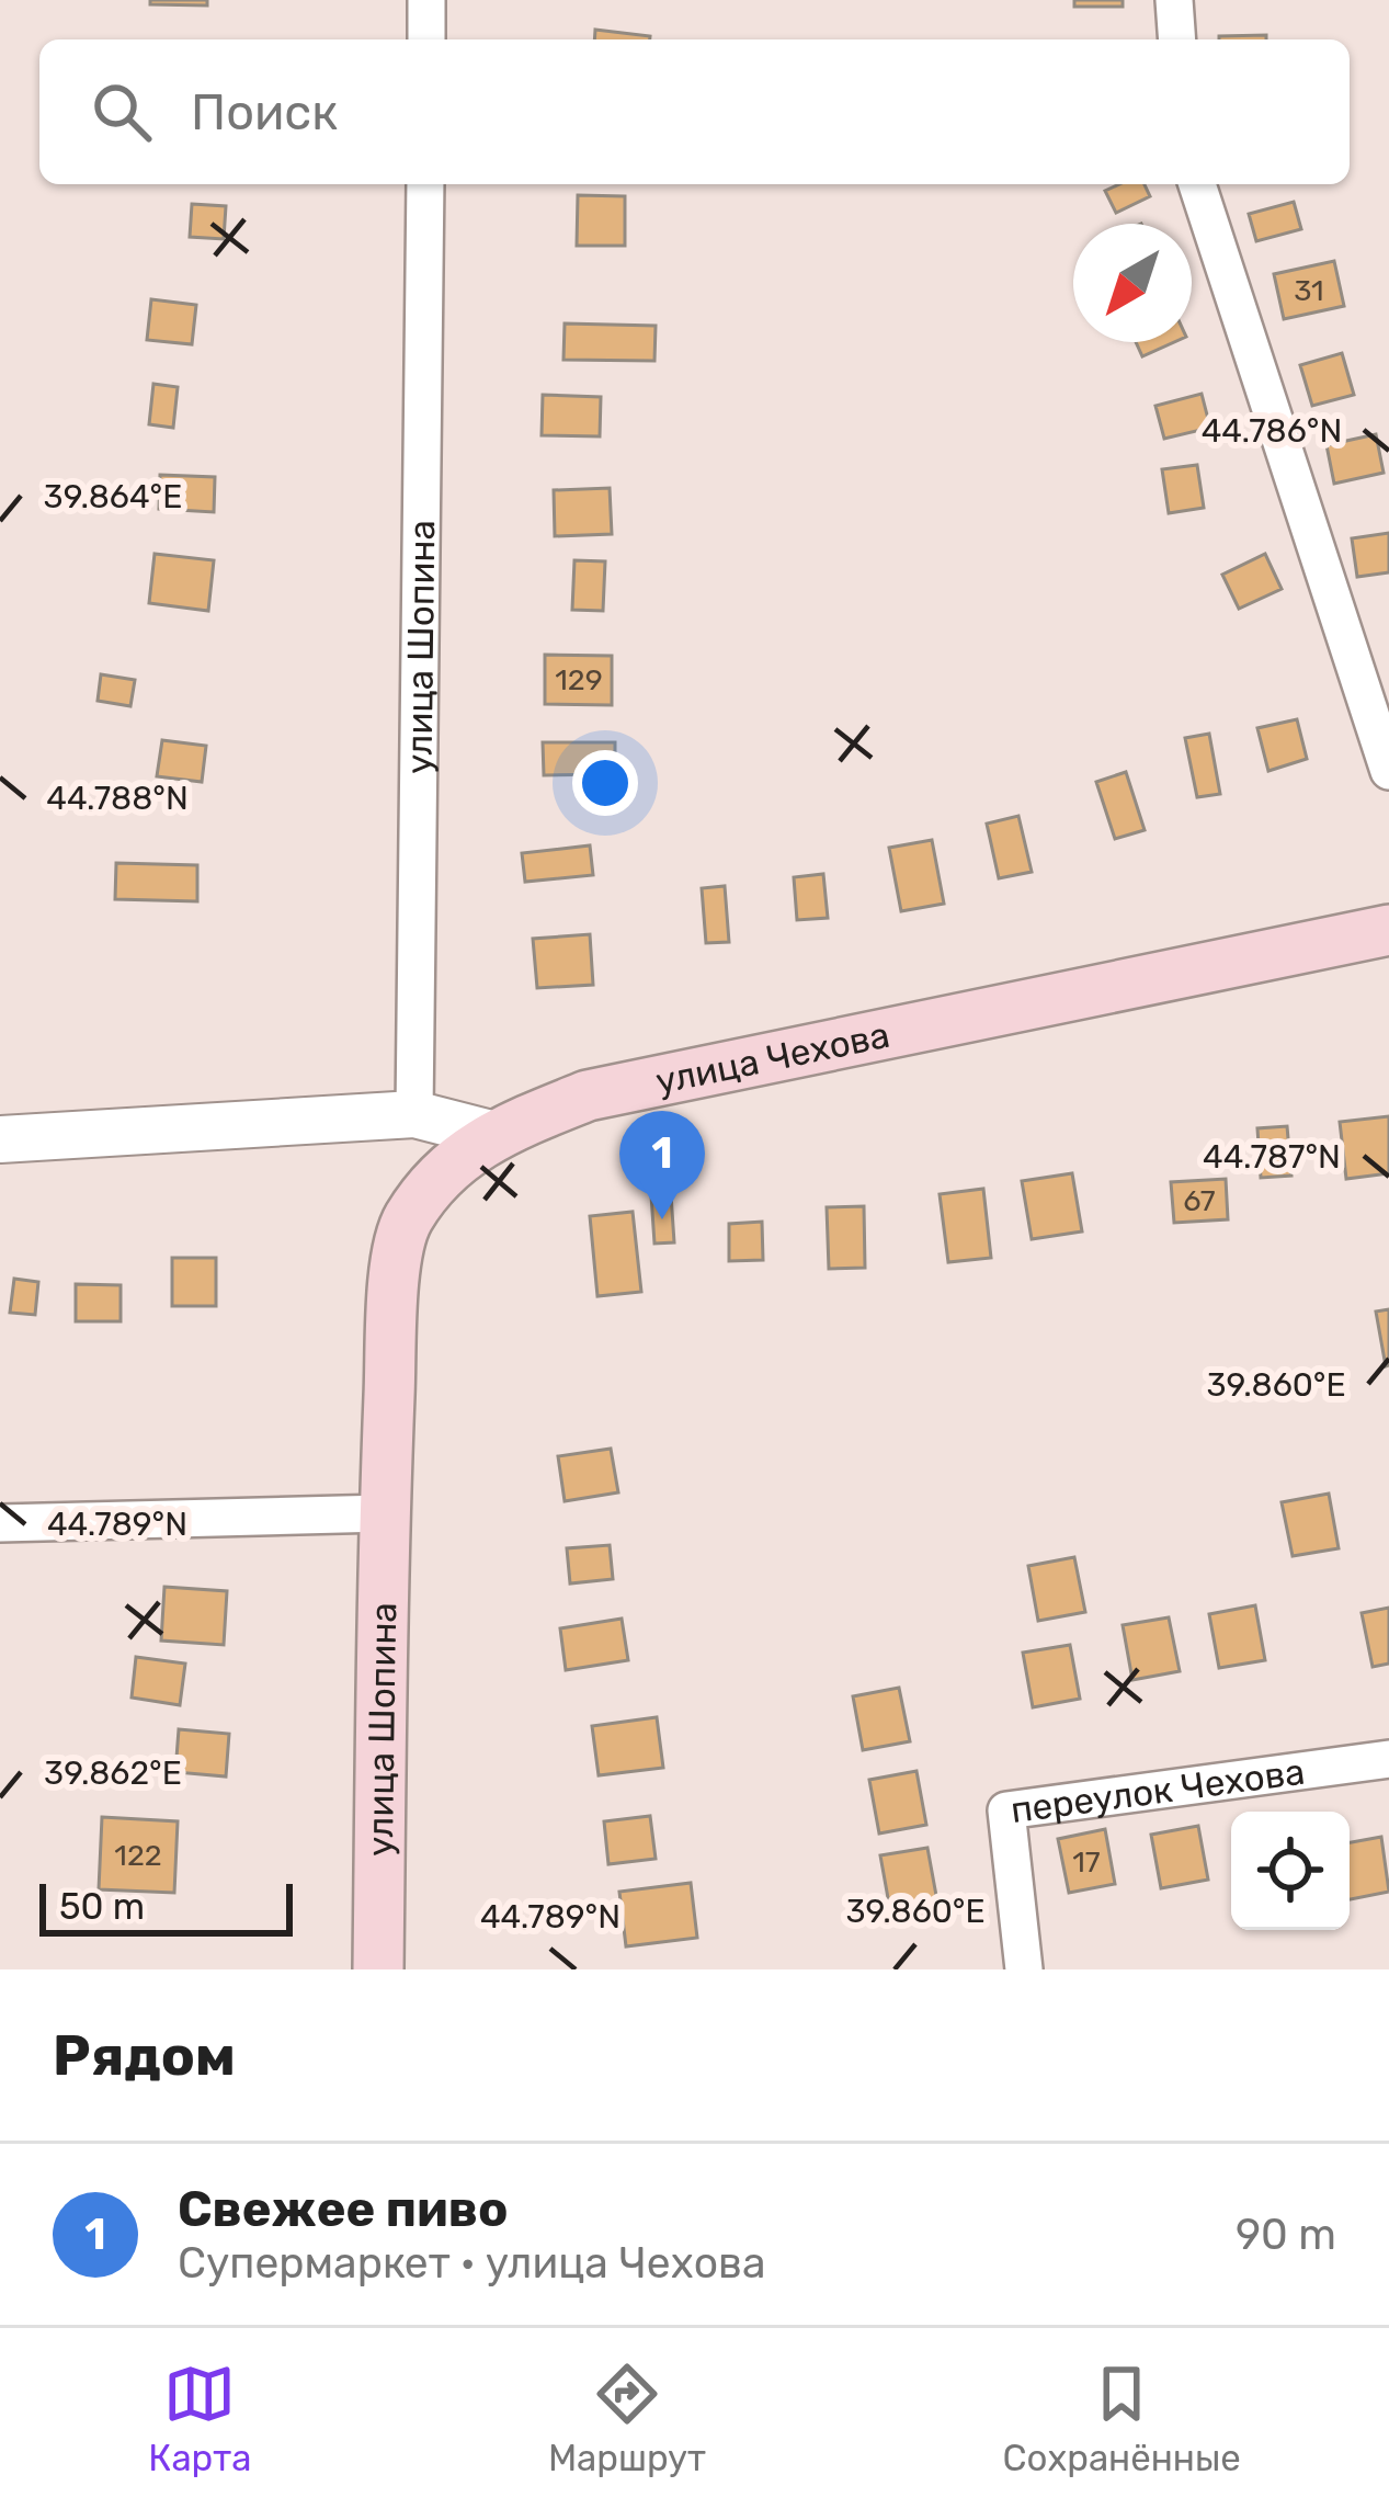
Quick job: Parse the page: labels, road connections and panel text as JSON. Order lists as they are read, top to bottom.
{
  "streets": {
    "main road": ["улица Шопина", "улица Чехова"],
    "street": ["переулок Чехова"]
  },
  "crossings": [
    ["улица Шопина", "улица Чехова"]
  ],
  "house_numbers": [
    "31",
    "129",
    "67",
    "122",
    "17"
  ],
  "scale_bar": "50 m",
  "north": "bottom left",
  "page": {
    "search": "Поиск",
    "pins": "1",
    "scale": "50 m",
    "heading": "Рядом",
    "list": [
      {
        "mark": "1",
        "name": "Свежее пиво",
        "note": "Супермаркет · улица Чехова",
        "value": "90 m"
      }
    ],
    "nav": ["Карта", "Маршрут", "Сохранённые"]
  },
  "coordinates": [
    "44.786°N",
    "39.864°E",
    "44.788°N",
    "44.787°N",
    "39.860°E",
    "44.789°N",
    "39.862°E"
  ]
}
